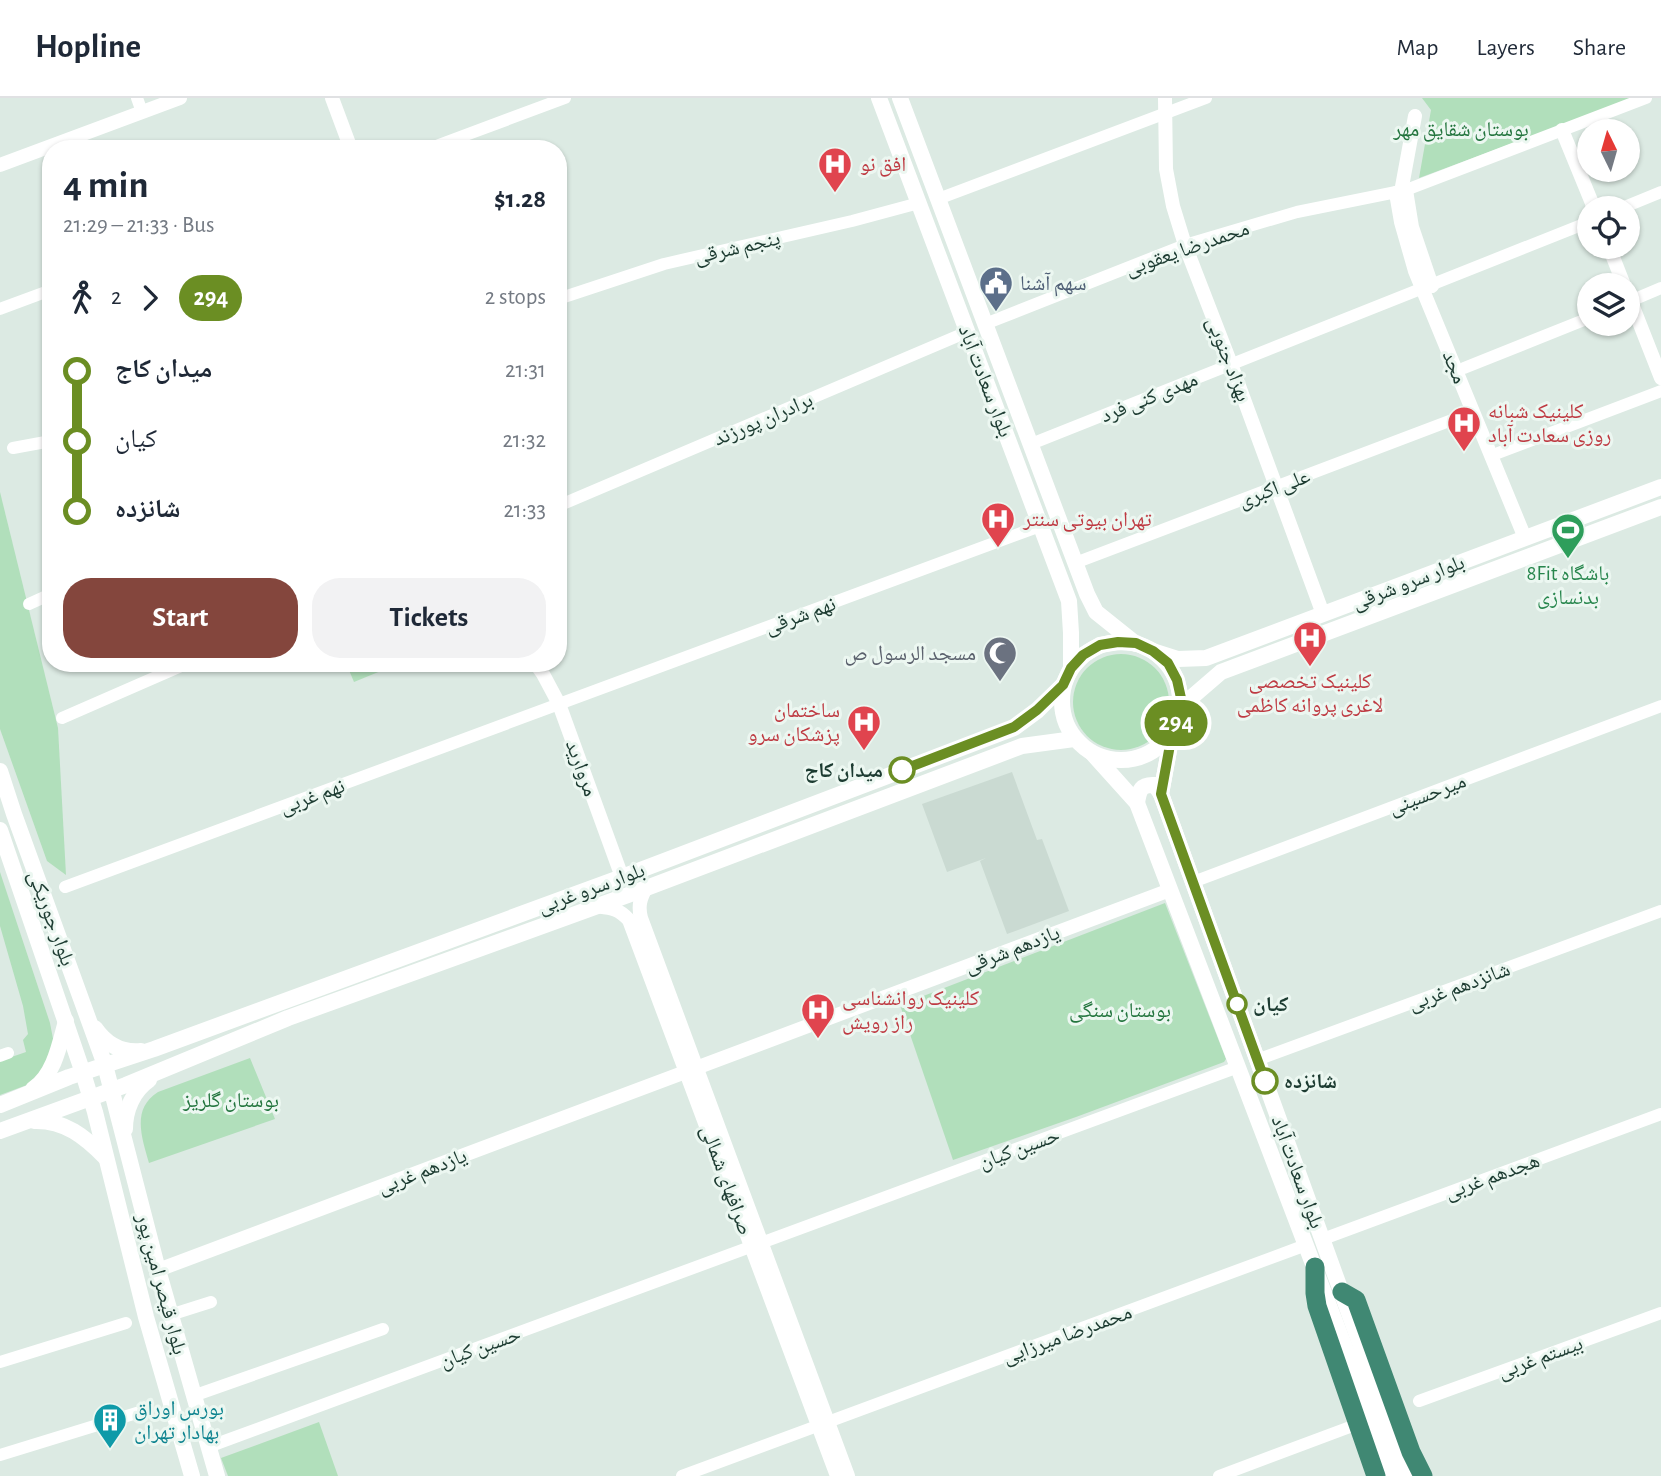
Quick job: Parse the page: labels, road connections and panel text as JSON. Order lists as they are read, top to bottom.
{
  "streets": {
    "main road": [
      "بلوار سعادت آباد",
      "بلوار سرو شرقی",
      "بلوار سرو غربی",
      "بلوار جوریکی",
      "بلوار قیصر امین پور"
    ],
    "street": [
      "پنجم شرقی",
      "محمدرضا یعقوبی",
      "بهزاد جنوبی",
      "مجد",
      "مهدی کنی فرد",
      "برادران پورزند",
      "علی اکبری",
      "نهم شرقی",
      "مروارید",
      "میرحسینی",
      "نهم غربی",
      "یازدهم شرقی",
      "شانزدهم غربی",
      "حسین کیان",
      "یازدهم غربی",
      "هجدهم غربی",
      "صرافهای شمالی",
      "محمدرضا میرزایی",
      "بیستم غربی"
    ]
  },
  "crossings": [
    ["پنجم شرقی", "بلوار سعادت آباد"],
    ["محمدرضا یعقوبی", "بهزاد جنوبی"],
    ["محمدرضا یعقوبی", "مجد"],
    ["محمدرضا یعقوبی", "بلوار سعادت آباد"],
    ["بهزاد جنوبی", "مهدی کنی فرد"],
    ["بهزاد جنوبی", "علی اکبری"],
    ["بهزاد جنوبی", "بلوار سرو شرقی"],
    ["مجد", "مهدی کنی فرد"],
    ["مجد", "علی اکبری"],
    ["مجد", "بلوار سرو شرقی"],
    ["بلوار سعادت آباد", "مهدی کنی فرد"],
    ["بلوار سعادت آباد", "برادران پورزند"],
    ["بلوار سعادت آباد", "علی اکبری"],
    ["بلوار سعادت آباد", "بلوار سرو شرقی"],
    ["بلوار سعادت آباد", "نهم شرقی"],
    ["بلوار سعادت آباد", "میرحسینی"],
    ["بلوار سعادت آباد", "بلوار سرو غربی"],
    ["بلوار سعادت آباد", "یازدهم شرقی"],
    ["بلوار سعادت آباد", "شانزدهم غربی"],
    ["بلوار سعادت آباد", "حسین کیان"],
    ["بلوار سعادت آباد", "هجدهم غربی"],
    ["بلوار سعادت آباد", "محمدرضا میرزایی"],
    ["بلوار سرو شرقی", "بلوار سرو غربی"],
    ["نهم شرقی", "مروارید"],
    ["نهم شرقی", "نهم غربی"],
    ["مروارید", "نهم غربی"],
    ["مروارید", "بلوار سرو غربی"],
    ["بلوار سرو غربی", "بلوار جوریکی"],
    ["بلوار سرو غربی", "صرافهای شمالی"],
    ["بلوار سرو غربی", "بلوار قیصر امین پور"],
    ["بلوار جوریکی", "بلوار قیصر امین پور"],
    ["یازدهم شرقی", "یازدهم غربی"],
    ["یازدهم شرقی", "صرافهای شمالی"],
    ["حسین کیان", "صرافهای شمالی"],
    ["حسین کیان", "بلوار قیصر امین پور"],
    ["یازدهم غربی", "صرافهای شمالی"],
    ["یازدهم غربی", "بلوار قیصر امین پور"],
    ["صرافهای شمالی", "محمدرضا میرزایی"]
  ],
  "parks": ["بوستان شقایق مهر", "بوستان سنگی", "بوستان گلریز"],
  "places": {
    "hospital": [
      "افق نو",
      "کلینیک شبانه روزی سعادت آباد",
      "تهران بیوتی سنتر",
      "کلینیک تخصصی لاغری پروانه کاظمی",
      "ساختمان پزشکان سرو",
      "کلینیک روانشناسی راز رویش"
    ],
    "public building": ["سهم آشنا"],
    "sports": ["8Fit باشگاه بدنسازی"],
    "mosque": ["مسجد الرسول ص"],
    "other": ["میدان کاج", "کیان", "شانزده"],
    "building": ["بورس اوراق بهادار تهران"]
  },
  "lines": ["bus line 294"],
  "north": "top",
  "page": {
    "header": "Hopline",
    "nav": ["Map", "Layers", "Share"],
    "on_map": "294",
    "heading": ["4 min", "21:29 – 21:33 · Bus", "$1.28"],
    "legs": ["2", "294", "2 stops"],
    "list": [
      {
        "name": "میدان کاج",
        "value": "21:31"
      },
      {
        "name": "کیان",
        "value": "21:32"
      },
      {
        "name": "شانزده",
        "value": "21:33"
      }
    ],
    "buttons": ["Start", "Tickets"]
  }
}
